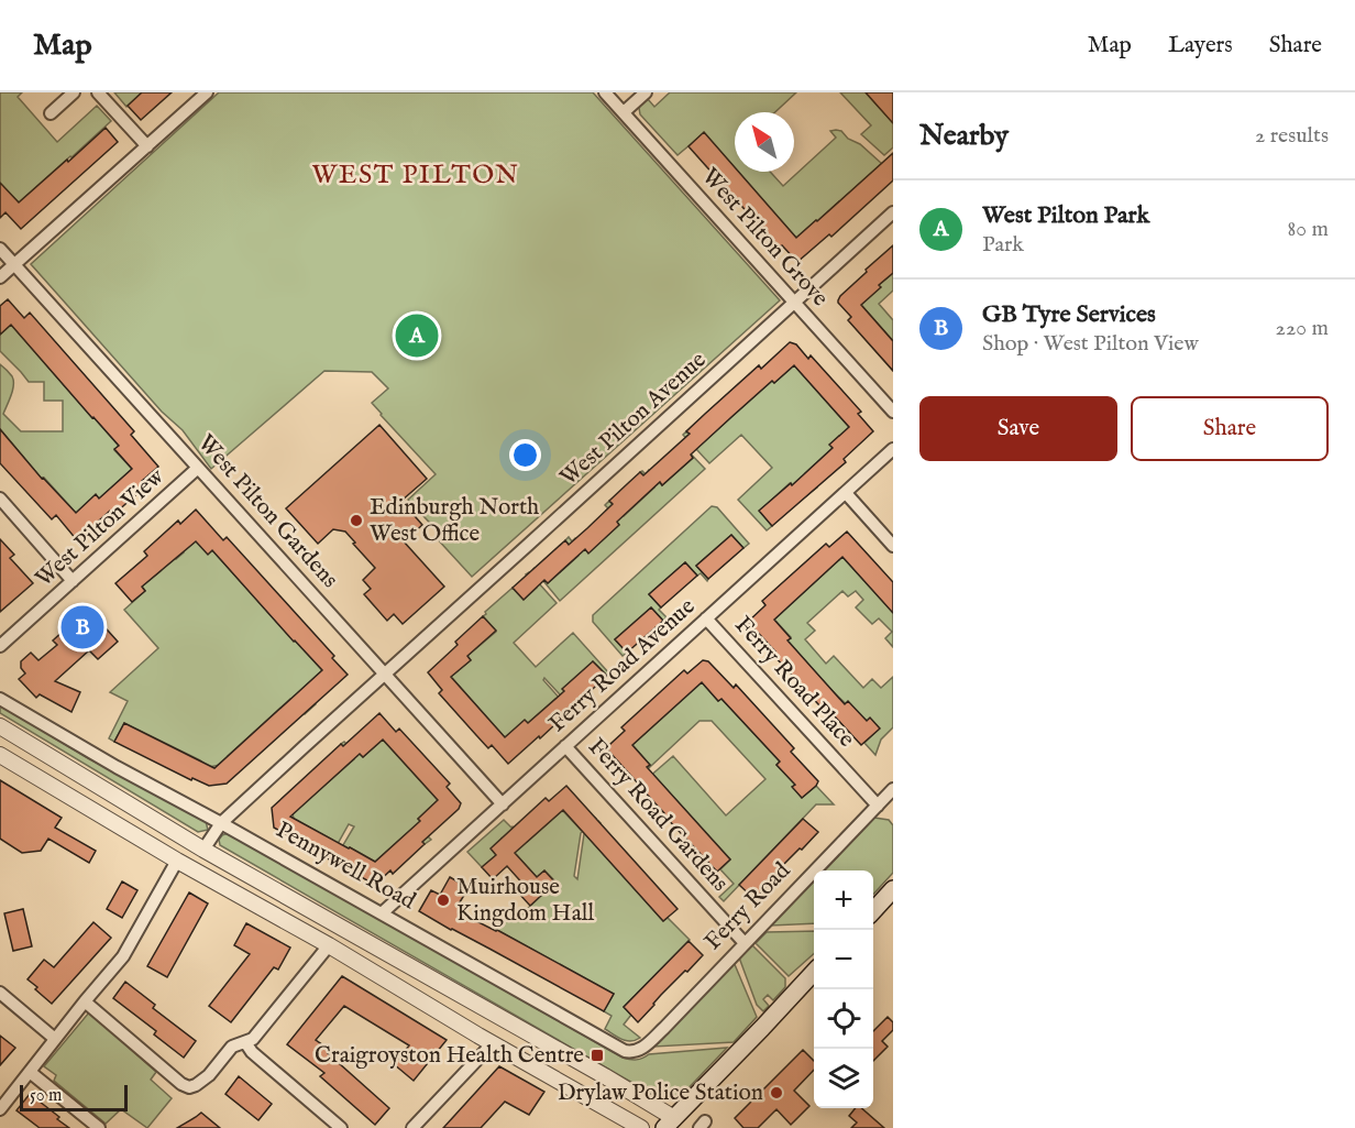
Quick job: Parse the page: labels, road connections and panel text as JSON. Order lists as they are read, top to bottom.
{
  "streets": {
    "street": [
      "West Pilton Grove",
      "West Pilton Avenue",
      "West Pilton Gardens",
      "West Pilton View",
      "Ferry Road Avenue",
      "Ferry Road Place",
      "Ferry Road Gardens",
      "Pennywell Road",
      "Ferry Road"
    ]
  },
  "crossings": [
    ["West Pilton Grove", "West Pilton Avenue"],
    ["West Pilton Avenue", "West Pilton Gardens"],
    ["West Pilton Avenue", "Pennywell Road"],
    ["West Pilton Gardens", "West Pilton View"],
    ["West Pilton Gardens", "Ferry Road Avenue"],
    ["Ferry Road Avenue", "Ferry Road Place"],
    ["Ferry Road Avenue", "Ferry Road Gardens"],
    ["Ferry Road Avenue", "Pennywell Road"],
    ["Ferry Road Place", "Ferry Road"],
    ["Ferry Road Gardens", "Ferry Road"],
    ["Pennywell Road", "Ferry Road"]
  ],
  "districts": ["WEST PILTON"],
  "places": {
    "other": ["Edinburgh North West Office", "Muirhouse Kingdom Hall", "Drylaw Police Station"],
    "transit": ["Craigroyston Health Centre"]
  },
  "scale_bar": "50 m",
  "north": "top left",
  "page": {
    "header": "Map",
    "nav": ["Map", "Layers", "Share"],
    "heading": ["Nearby", "2 results"],
    "list": [
      {
        "mark": "A",
        "name": "West Pilton Park",
        "note": "Park",
        "value": "80 m"
      },
      {
        "mark": "B",
        "name": "GB Tyre Services",
        "note": "Shop · West Pilton View",
        "value": "220 m"
      }
    ],
    "pins": ["A", "B"],
    "buttons": ["Save", "Share"],
    "map_buttons": ["+", "−"],
    "scale": "50 m"
  }
}
